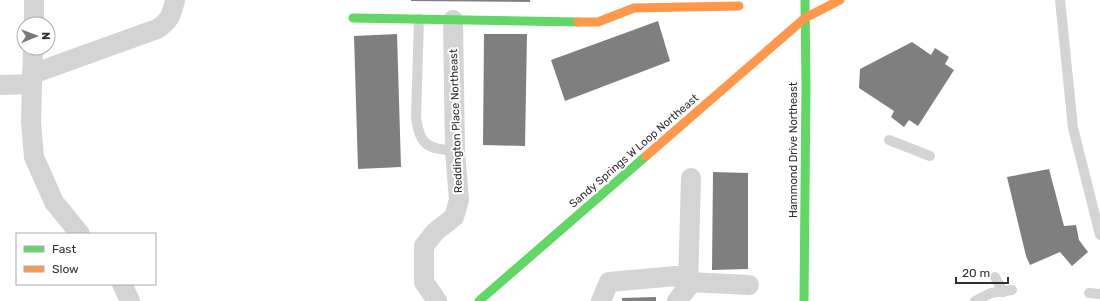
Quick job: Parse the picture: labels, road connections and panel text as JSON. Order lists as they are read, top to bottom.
{
  "streets": {
    "street": ["Reddington Place Northeast", "Hammond Drive Northeast", "Sandy Springs W Loop Northeast"]
  },
  "crossings": [
    ["Hammond Drive Northeast", "Sandy Springs W Loop Northeast"]
  ],
  "legend": ["Fast", "Slow"],
  "scale_bar": "20 m",
  "north": "right"
}
